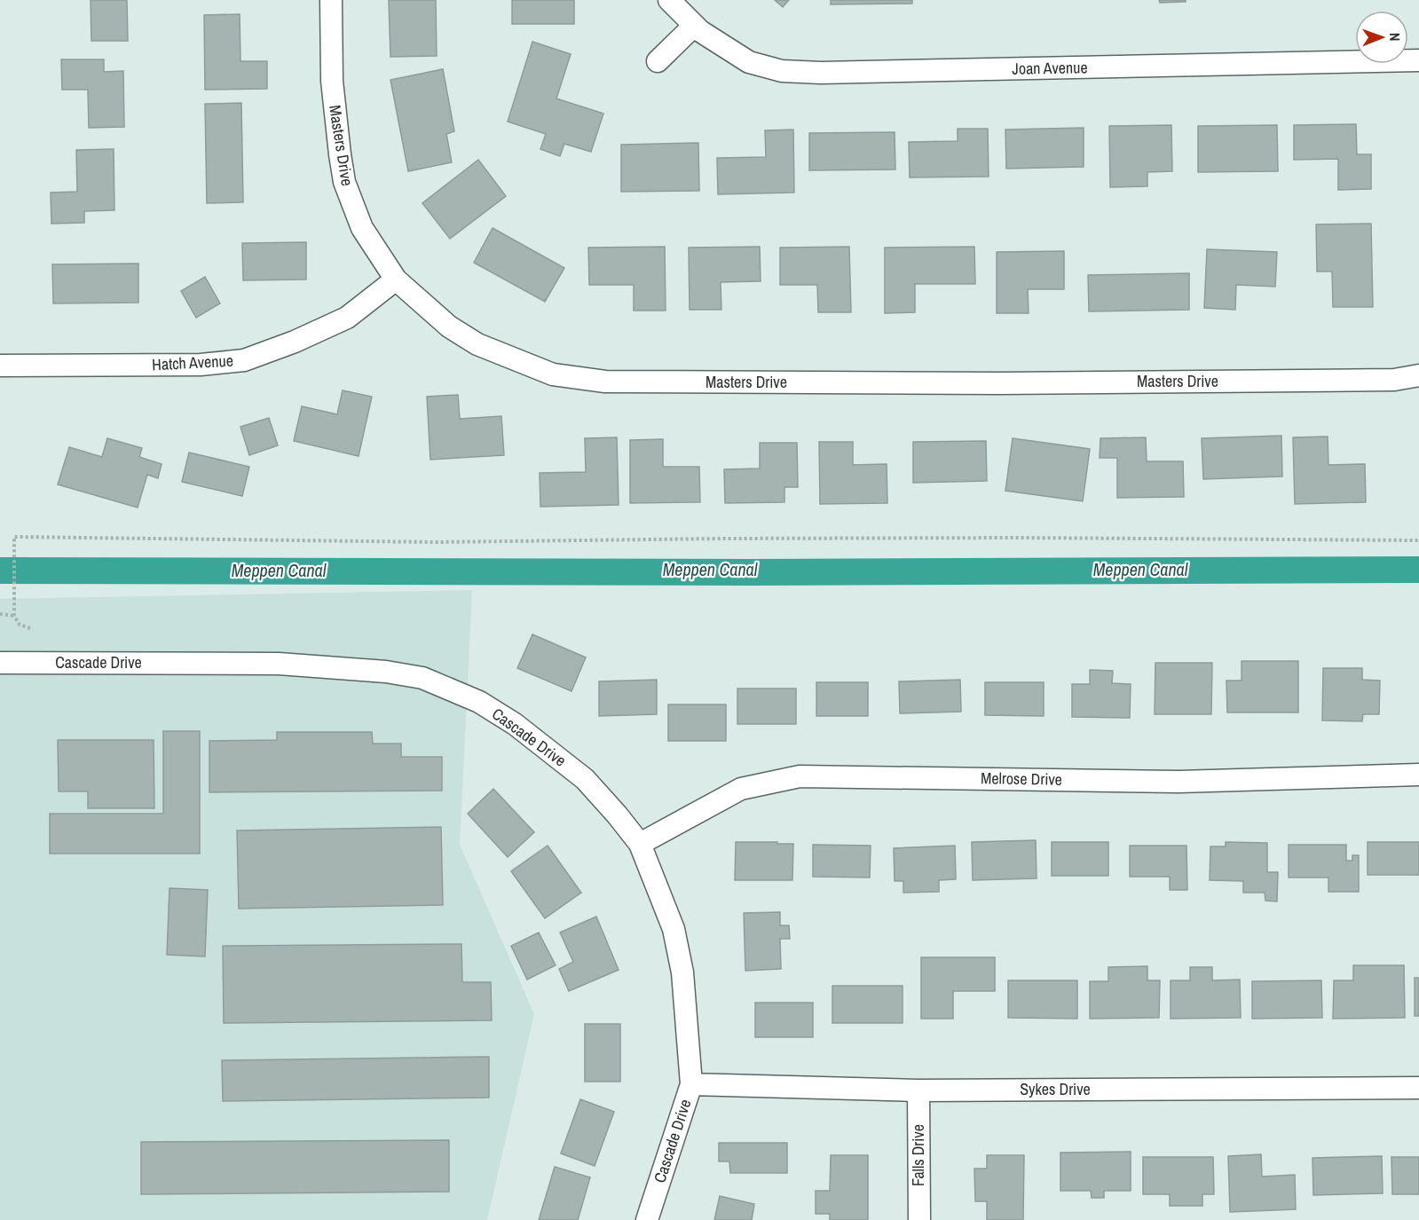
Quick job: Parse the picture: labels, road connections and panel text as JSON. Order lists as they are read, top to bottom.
{
  "streets": {
    "street": [
      "Joan Avenue",
      "Masters Drive",
      "Hatch Avenue",
      "Cascade Drive",
      "Melrose Drive",
      "Sykes Drive",
      "Falls Drive"
    ]
  },
  "crossings": [
    ["Masters Drive", "Hatch Avenue"],
    ["Cascade Drive", "Melrose Drive"],
    ["Cascade Drive", "Sykes Drive"],
    ["Sykes Drive", "Falls Drive"]
  ],
  "water": ["Meppen Canal"],
  "north": "right"
}
